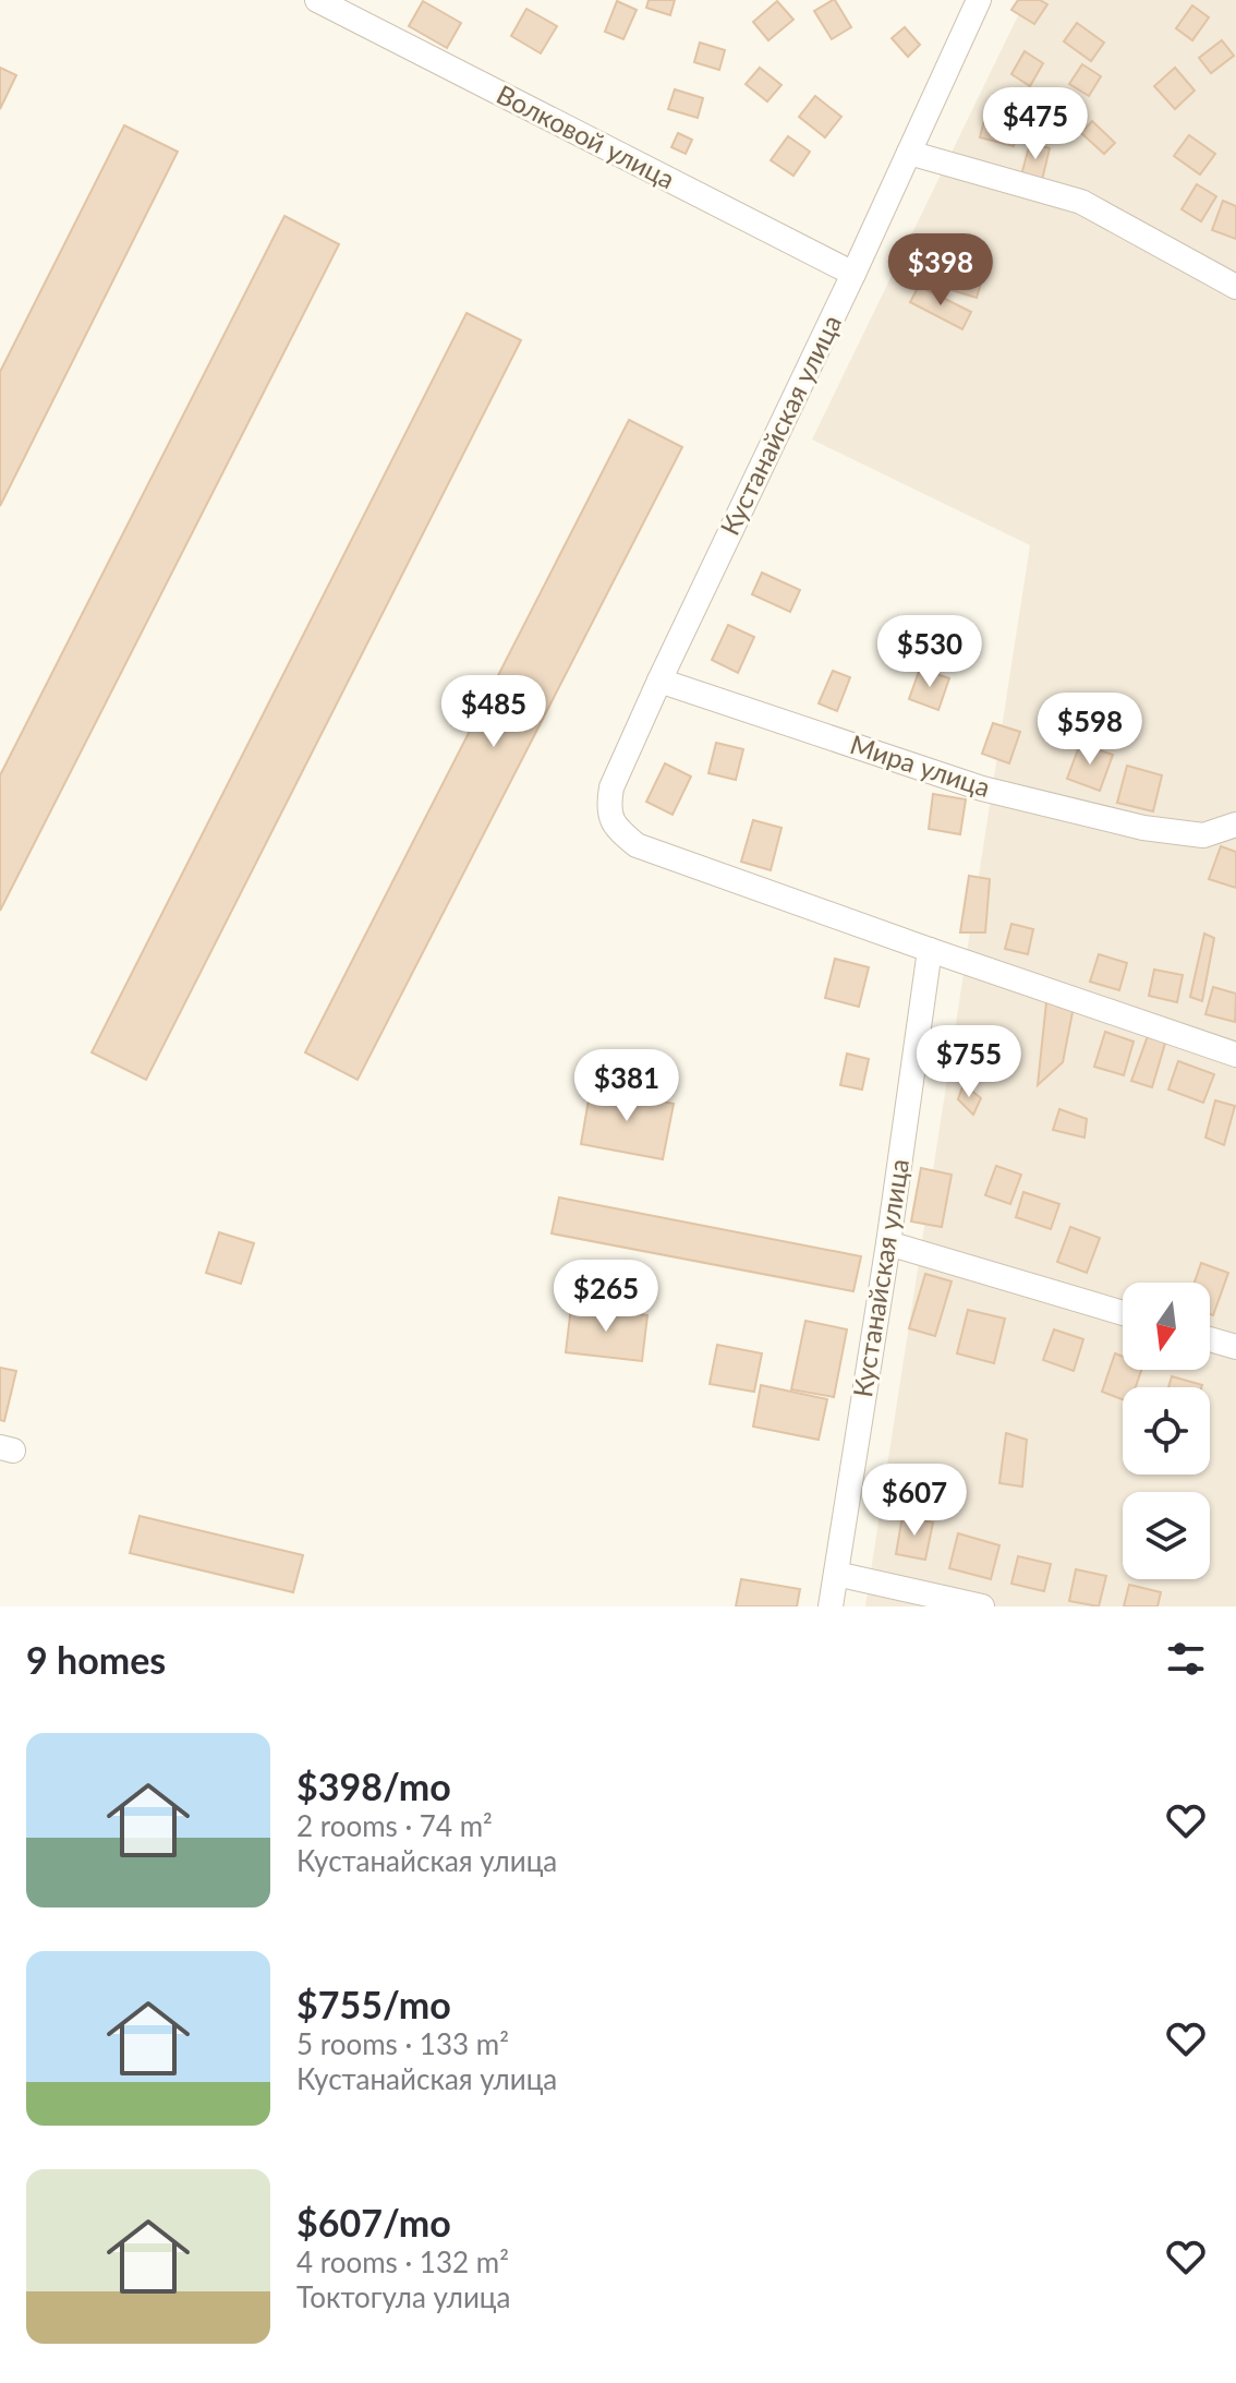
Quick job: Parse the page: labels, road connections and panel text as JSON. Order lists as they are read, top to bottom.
{
  "streets": {
    "street": ["Волковой улица", "Кустанайская улица", "Мира улица"]
  },
  "crossings": [
    ["Волковой улица", "Кустанайская улица"],
    ["Кустанайская улица", "Мира улица"]
  ],
  "north": "bottom",
  "page": {
    "price": [
      "$475",
      "$398",
      "$530",
      "$485",
      "$598",
      "$755",
      "$381",
      "$265",
      "$607"
    ],
    "heading": "9 homes",
    "list": [
      {
        "name": "$398/mo",
        "note": "2 rooms · 74 m² · Кустанайская улица"
      },
      {
        "name": "$755/mo",
        "note": "5 rooms · 133 m² · Кустанайская улица"
      },
      {
        "name": "$607/mo",
        "note": "4 rooms · 132 m² · Токтогула улица"
      }
    ]
  }
}
